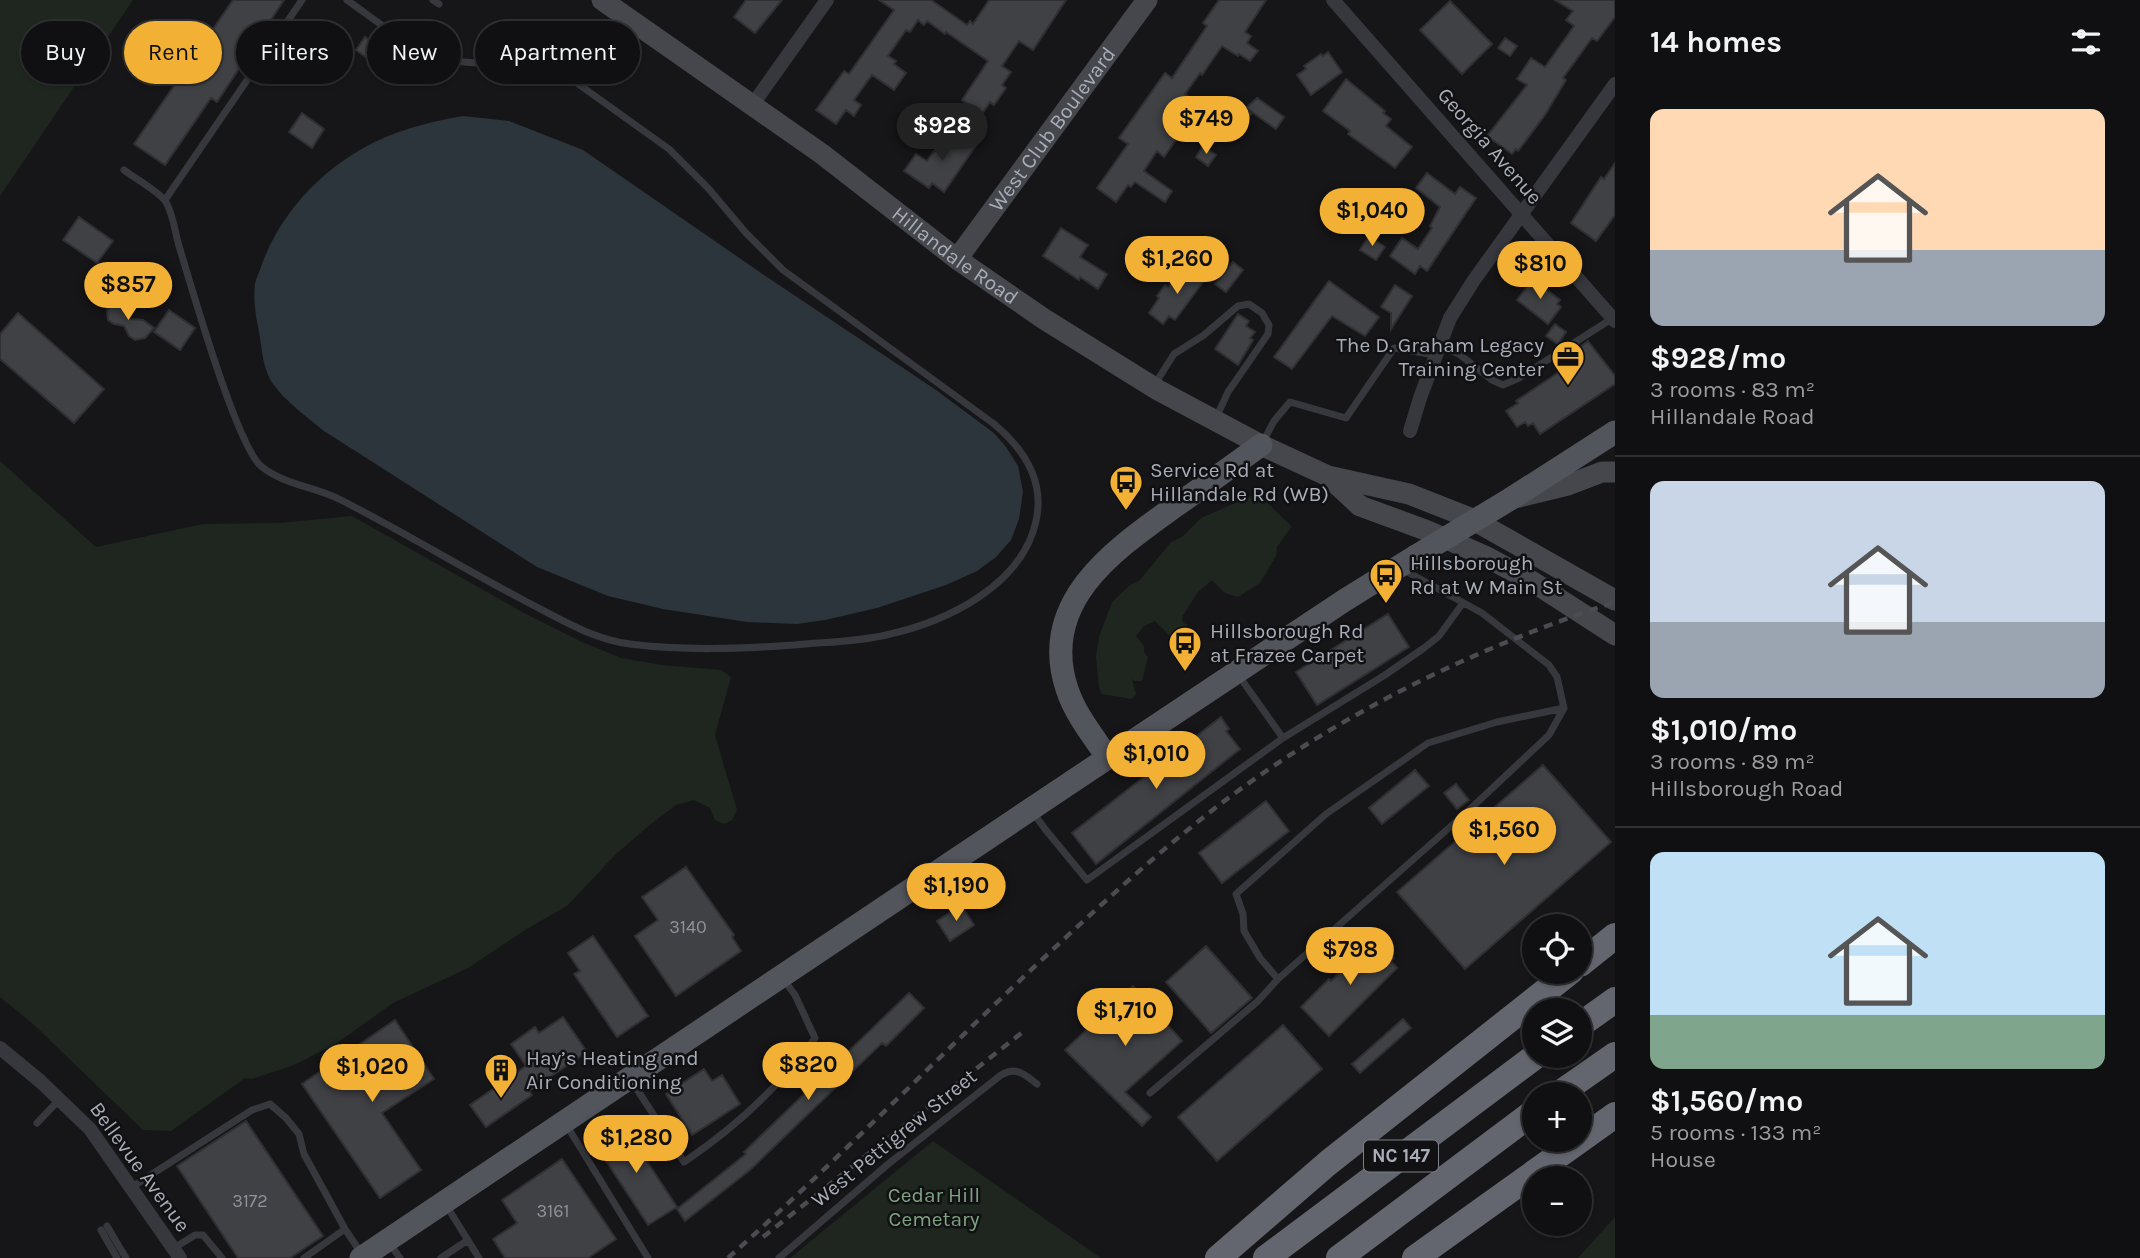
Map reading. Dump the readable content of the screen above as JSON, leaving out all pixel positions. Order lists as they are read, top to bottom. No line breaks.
{"streets":{"highway":["NC 147"],"main road":["West Club Boulevard","Hillandale Road"],"street":["Georgia Avenue","Bellevue Avenue"],"lane":["West Pettigrew Street"]},"crossings":[["West Club Boulevard","Hillandale Road"]],"parks":["Cedar Hill Cemetary"],"places":{"office":["The D. Graham Legacy Training Center"],"bus stop":["Service Rd at Hillandale Rd (WB)","Hillsborough Rd at W Main St","Hillsborough Rd at Frazee Carpet"],"building":["Hay’s Heating and Air Conditioning"]},"house_numbers":["3140","3172","3161"],"page":{"heading":"14 homes","chip":["Buy","Rent","Filters","New","Apartment"],"list":[{"name":"$928/mo","note":"3 rooms · 83 m² · Hillandale Road"},{"name":"$1,010/mo","note":"3 rooms · 89 m² · Hillsborough Road"},{"name":"$1,560/mo","note":"5 rooms · 133 m² · House"}],"price":["$749","$928","$1,040","$1,260","$810","$857","$1,010","$1,560","$1,190","$798","$1,710","$820","$1,020","$1,280"],"map_buttons":["+","−"]}}
